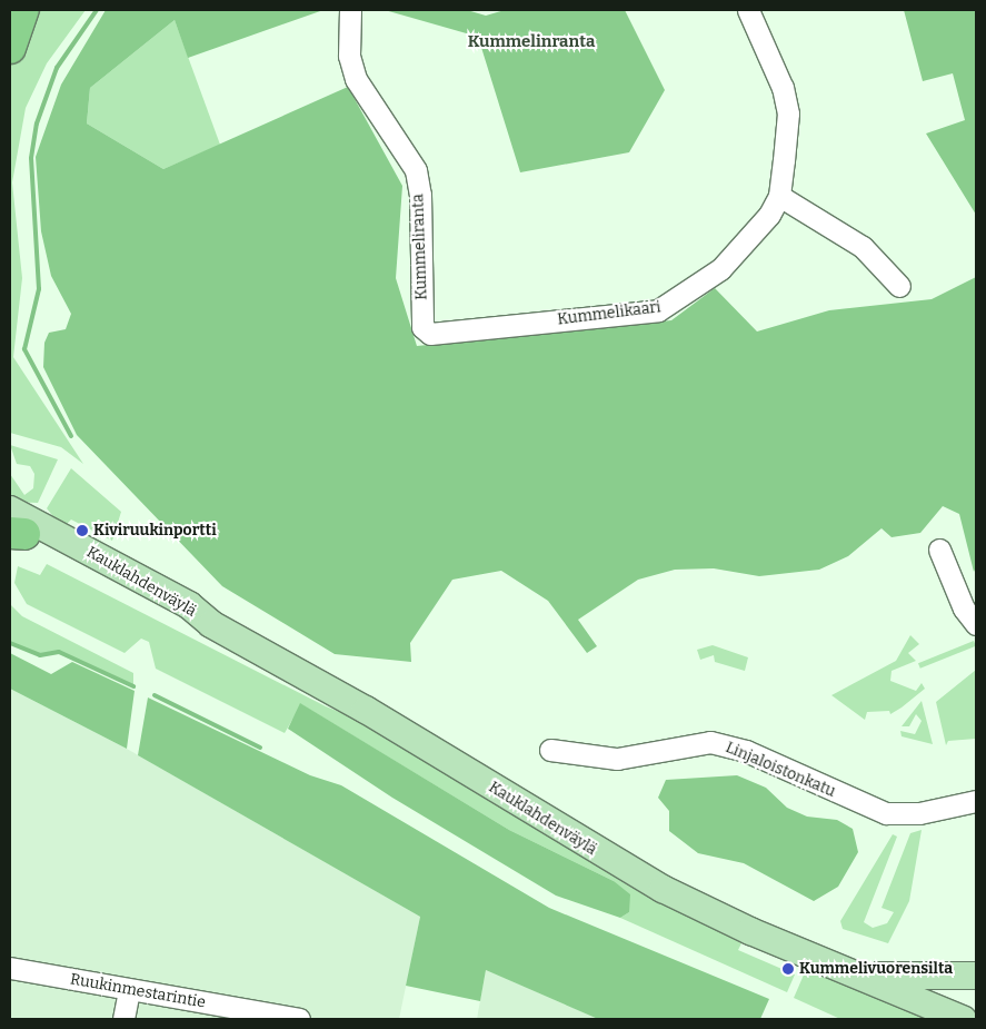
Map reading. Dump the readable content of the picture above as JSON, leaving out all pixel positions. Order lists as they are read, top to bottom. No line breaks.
{"streets":{"main road":["Kauklahdenväylä"],"street":["Kummeliranta","Kummelikaari","Linjaloistonkatu","Ruukinmestarintie"]},"crossings":[["Kummeliranta","Kummelikaari"]],"districts":["Kummelinranta"],"places":["Kiviruukinportti","Kummelivuorensilta"]}
